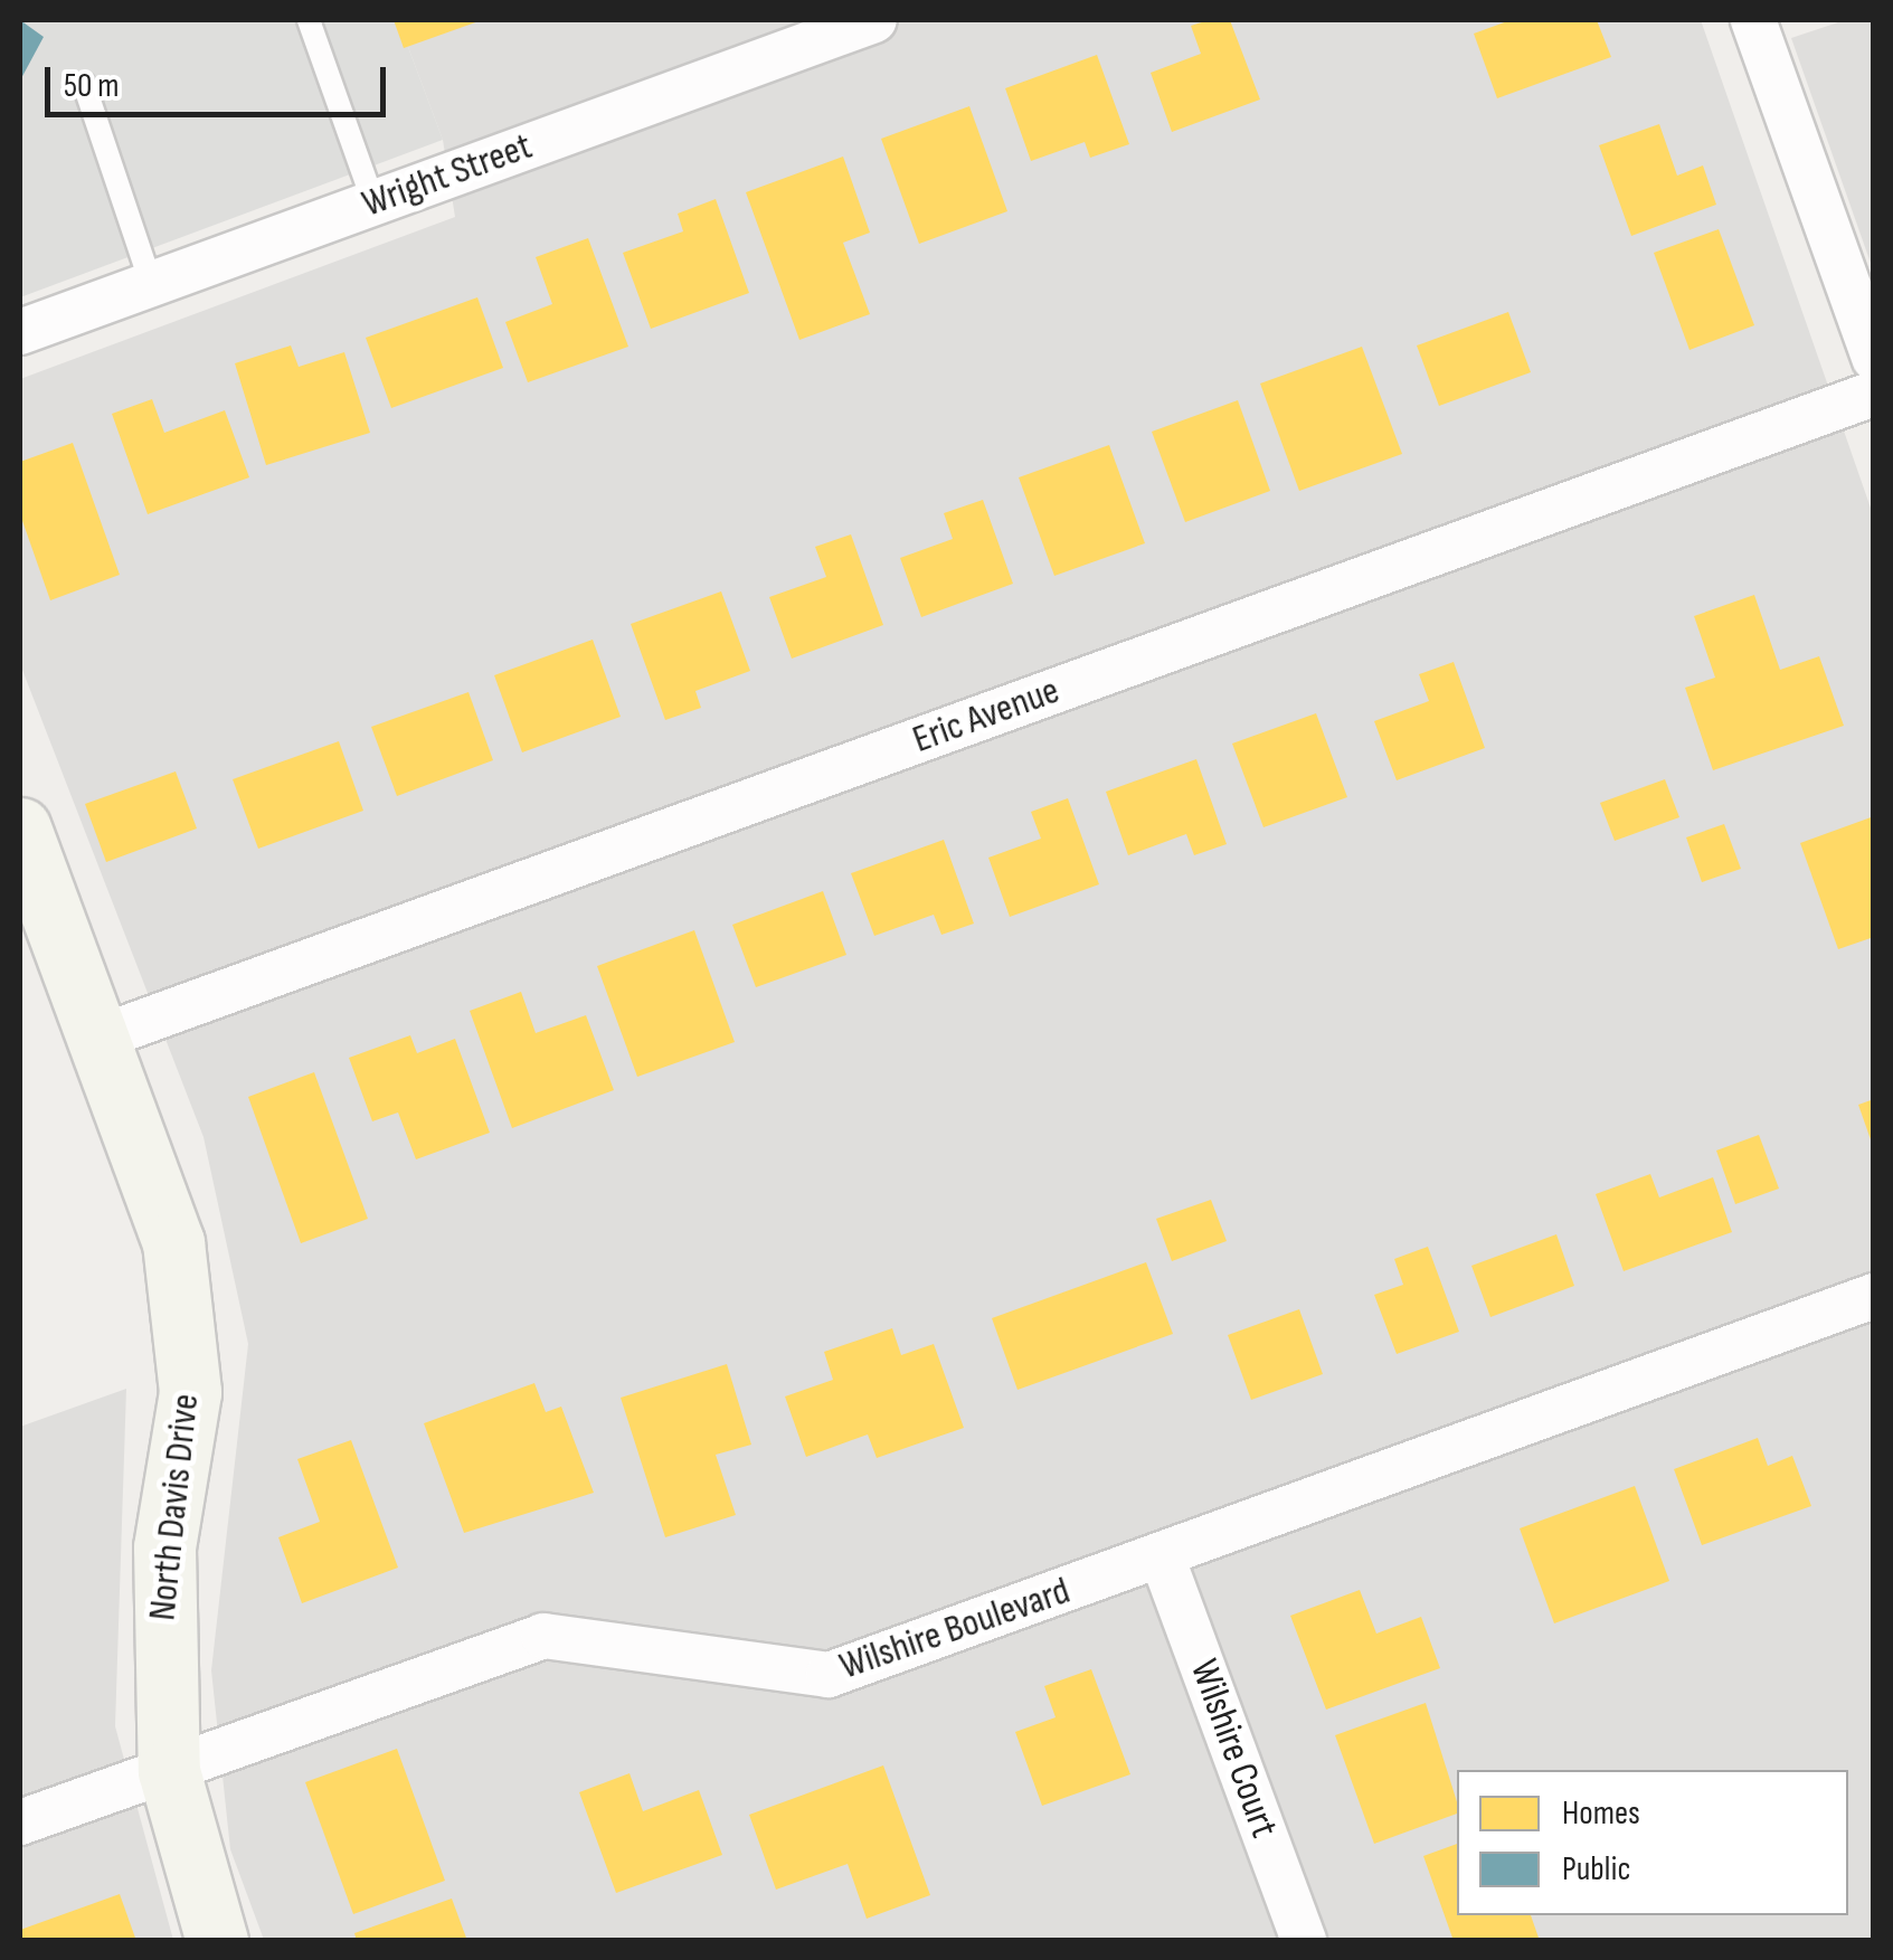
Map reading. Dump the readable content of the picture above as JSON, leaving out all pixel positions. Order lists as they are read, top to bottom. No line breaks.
{"streets":{"street":["Wright Street","Eric Avenue","North Davis Drive","Wilshire Boulevard","Wilshire Court"]},"crossings":[["Eric Avenue","North Davis Drive"],["North Davis Drive","Wilshire Boulevard"],["Wilshire Boulevard","Wilshire Court"]],"legend":["Homes","Public"],"scale_bar":"50 m"}
